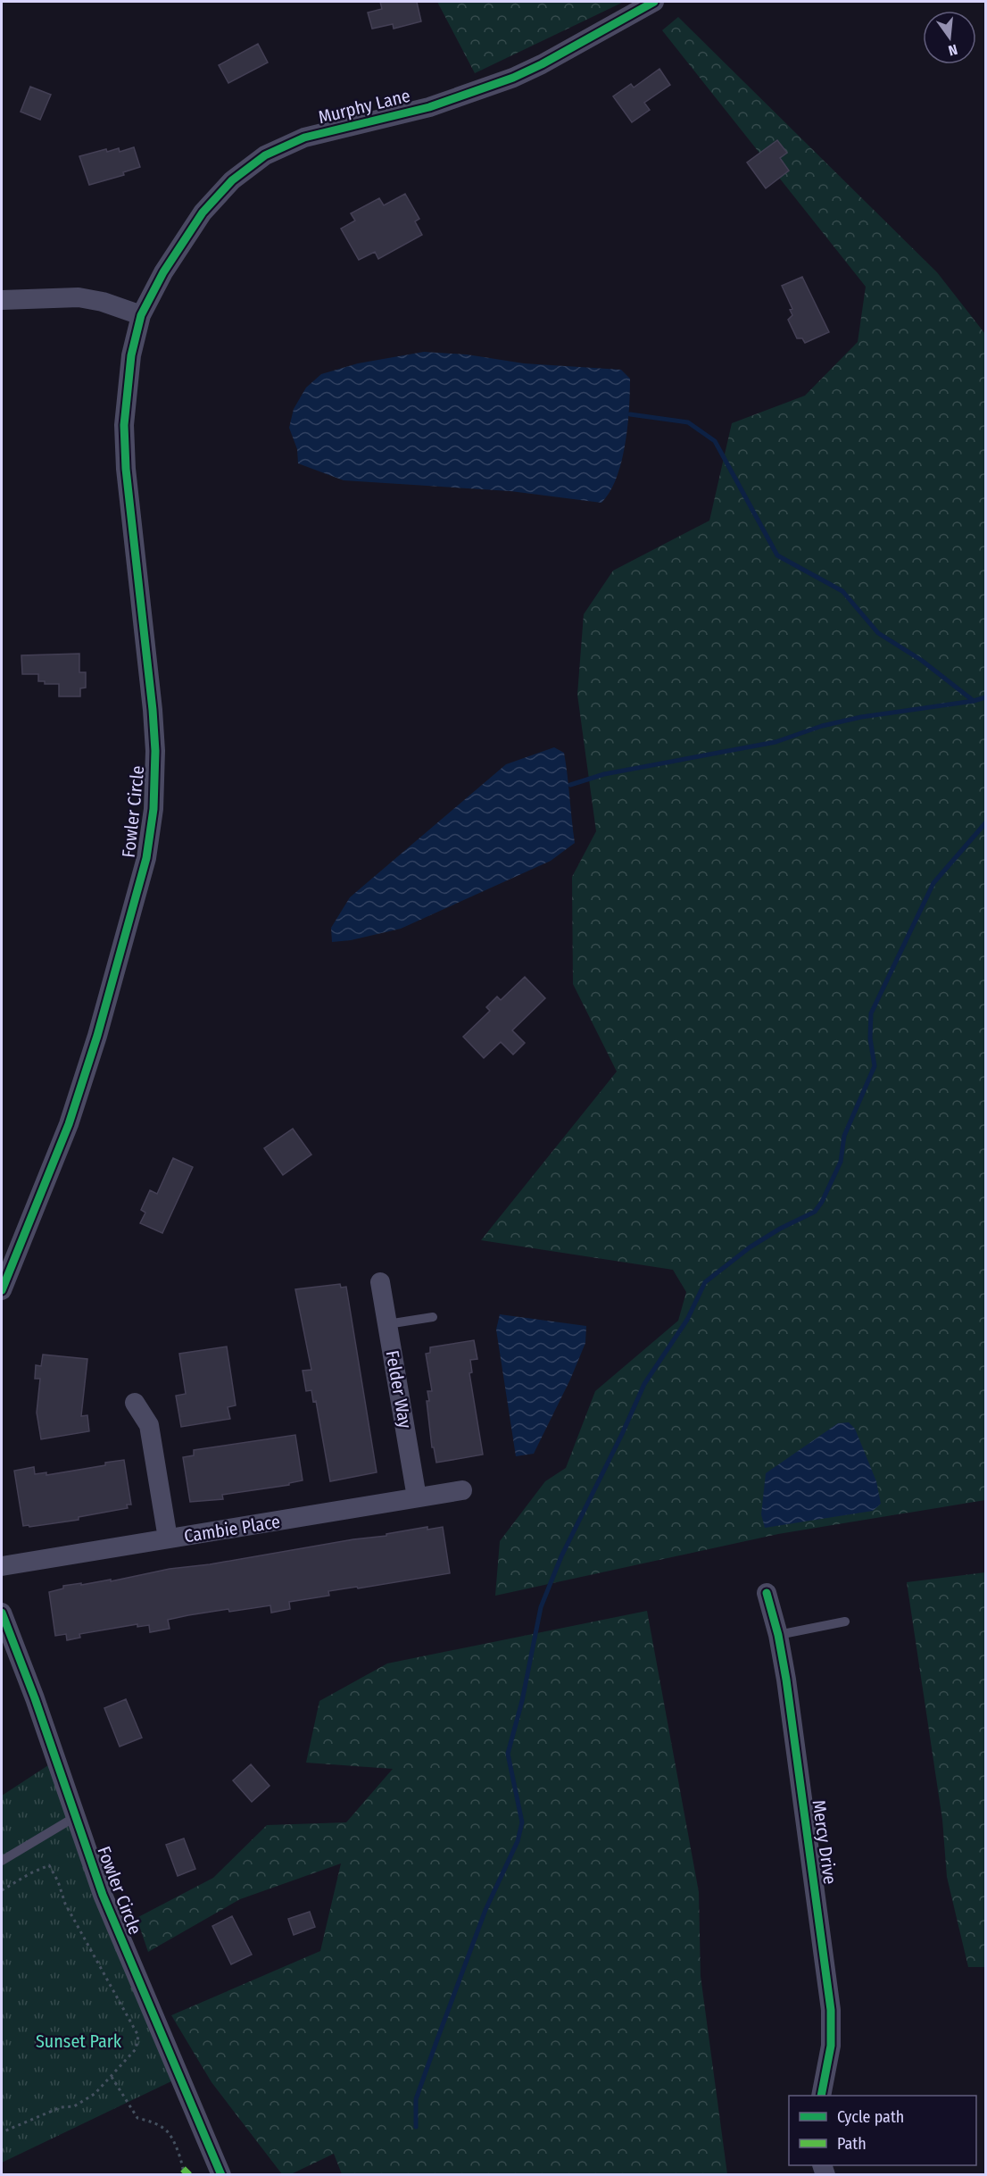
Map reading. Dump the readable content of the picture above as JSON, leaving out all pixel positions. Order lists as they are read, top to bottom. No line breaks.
{"streets":{"street":["Murphy Lane","Fowler Circle","Felder Way","Cambie Place","Mercy Drive"]},"crossings":[["Murphy Lane","Fowler Circle"],["Felder Way","Cambie Place"]],"parks":["Sunset Park"],"legend":["Cycle path","Path"],"north":"bottom"}
